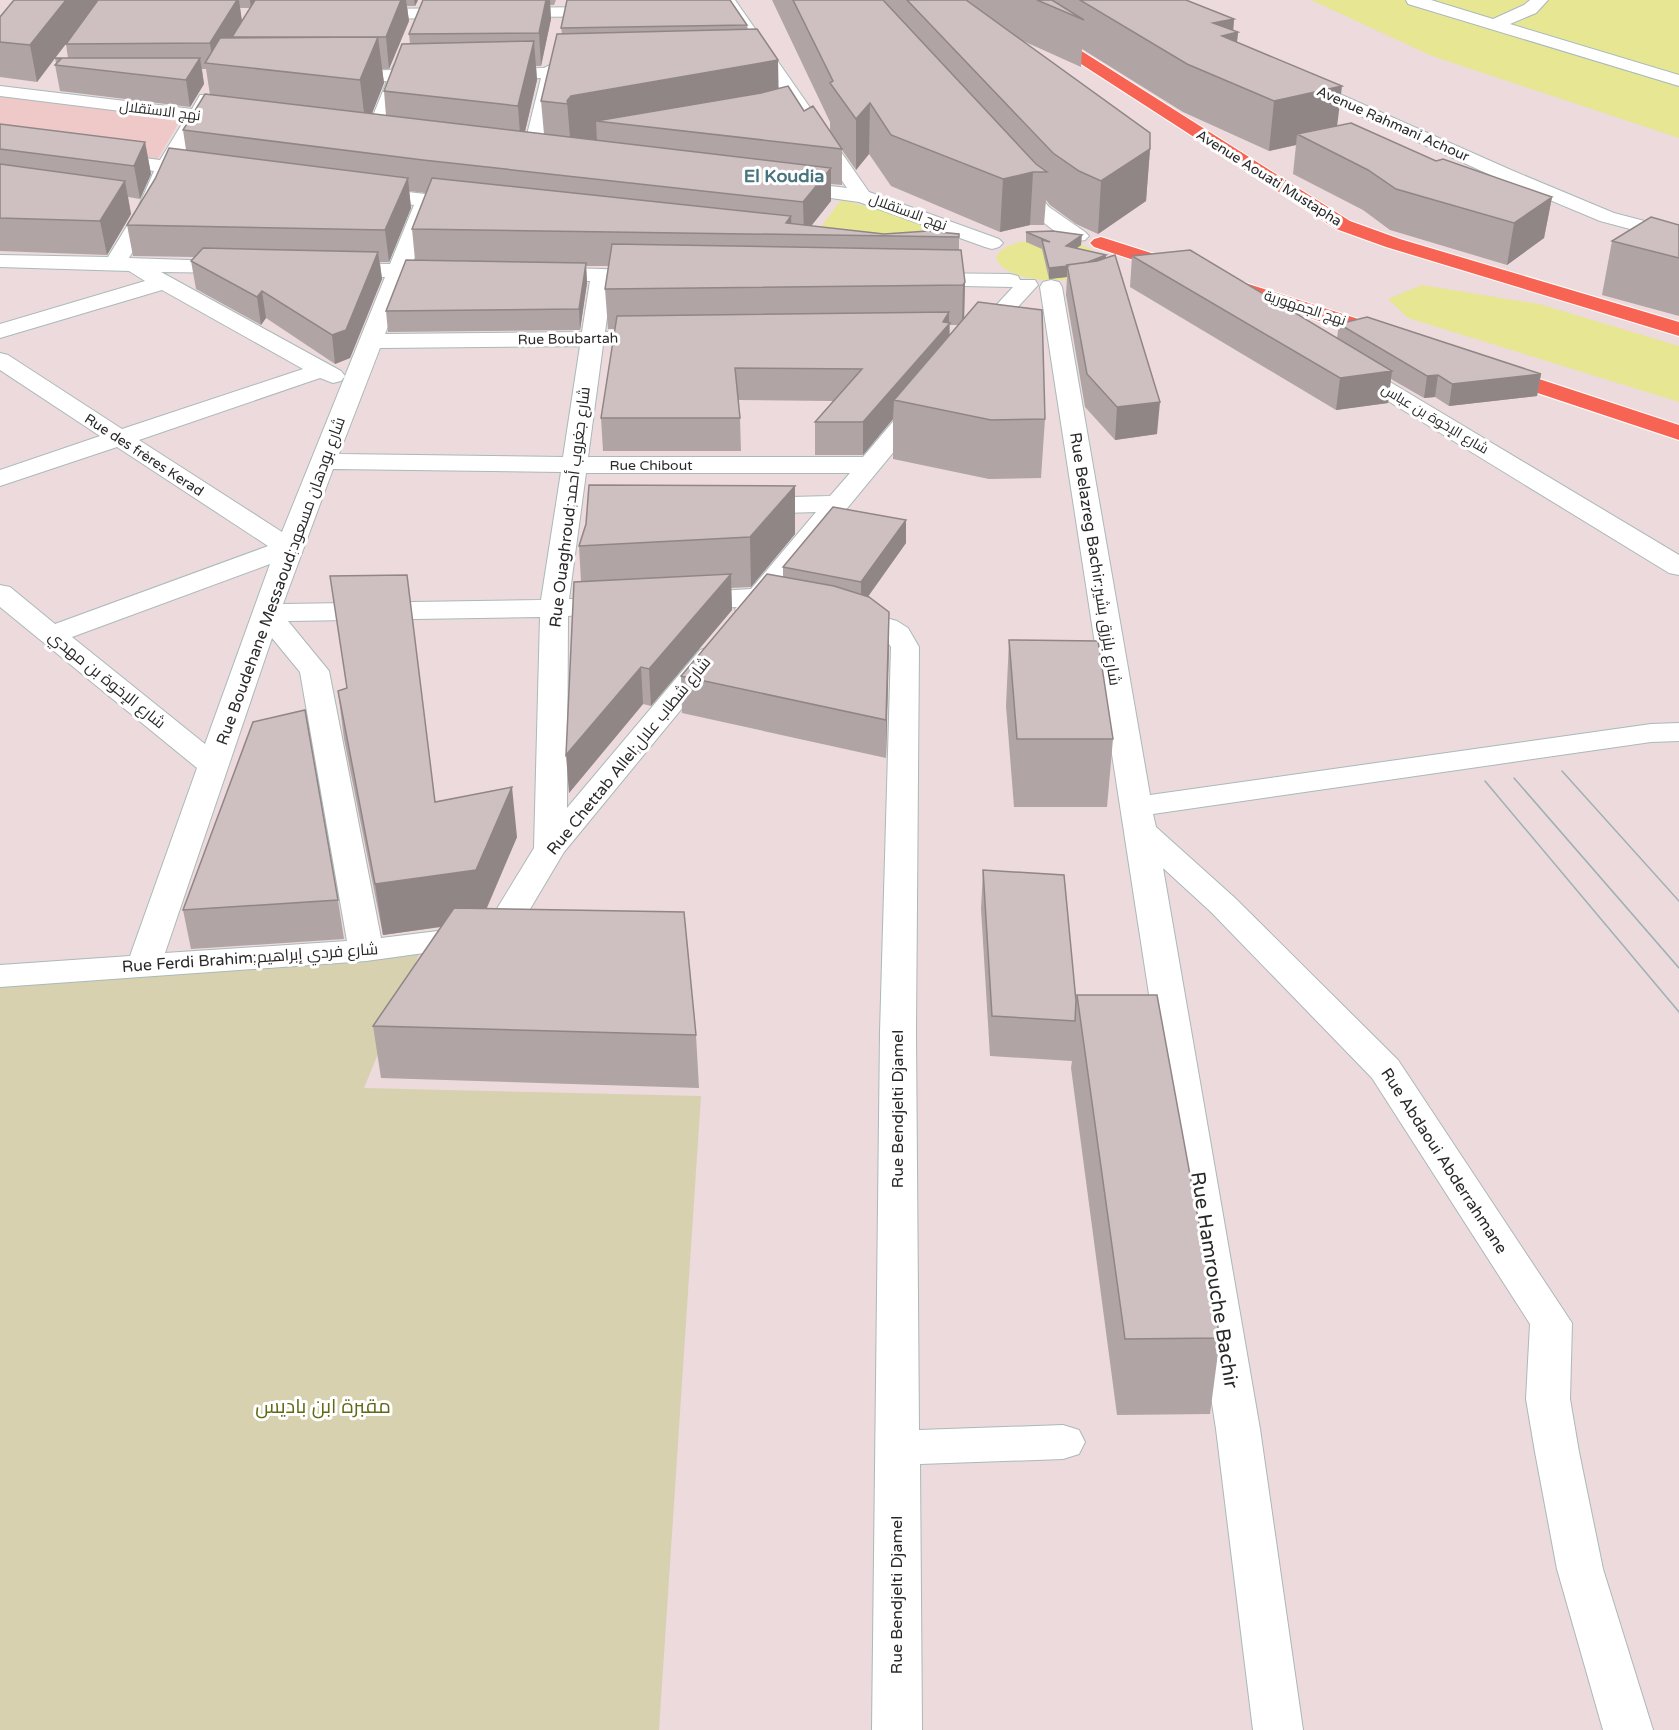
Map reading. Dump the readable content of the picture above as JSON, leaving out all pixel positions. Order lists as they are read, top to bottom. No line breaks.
{"streets":{"main road":["Avenue Aouati Mustapha","نهج الجمهورية"],"street":["نهج الاستقلال","Avenue Rahmani Achour","Rue Boubartah","شارع الإخوة بن عباس","Rue des frères Kerad","Rue Chibout","Rue Ouaghroud;شارع جغروب أحمد","Rue Belazreg Bachir;شارع بلزرق بشير","Rue Boudehane Messaoud;شارع بودهان مسعود","شارع الإخوة بن مهدي","Rue Chettab Allel;شارع شطاب علال","Rue Ferdi Brahim;شارع فردي إبراهيم","Rue Bendjelti Djamel","Rue Abdaoui Abderrahmane","Rue Hamrouche Bachir"]},"crossings":[["Rue Boubartah","Rue Ouaghroud;شارع جغروب أحمد"],["Rue Boubartah","Rue Boudehane Messaoud;شارع بودهان مسعود"],["Rue des frères Kerad","Rue Boudehane Messaoud;شارع بودهان مسعود"],["Rue Chibout","Rue Ouaghroud;شارع جغروب أحمد"],["Rue Chibout","Rue Boudehane Messaoud;شارع بودهان مسعود"],["Rue Chibout","Rue Chettab Allel;شارع شطاب علال"],["Rue Ouaghroud;شارع جغروب أحمد","Rue Chettab Allel;شارع شطاب علال"],["Rue Ouaghroud;شارع جغروب أحمد","Rue Bendjelti Djamel"],["Rue Belazreg Bachir;شارع بلزرق بشير","Rue Abdaoui Abderrahmane"],["Rue Belazreg Bachir;شارع بلزرق بشير","Rue Hamrouche Bachir"],["Rue Boudehane Messaoud;شارع بودهان مسعود","شارع الإخوة بن مهدي"],["Rue Boudehane Messaoud;شارع بودهان مسعود","Rue Ferdi Brahim;شارع فردي إبراهيم"],["Rue Boudehane Messaoud;شارع بودهان مسعود","Rue Bendjelti Djamel"],["Rue Chettab Allel;شارع شطاب علال","Rue Ferdi Brahim;شارع فردي إبراهيم"],["Rue Chettab Allel;شارع شطاب علال","Rue Bendjelti Djamel"],["Rue Abdaoui Abderrahmane","Rue Hamrouche Bachir"]],"districts":["El Koudia"],"parks":["مقبرة ابن باديس"]}
